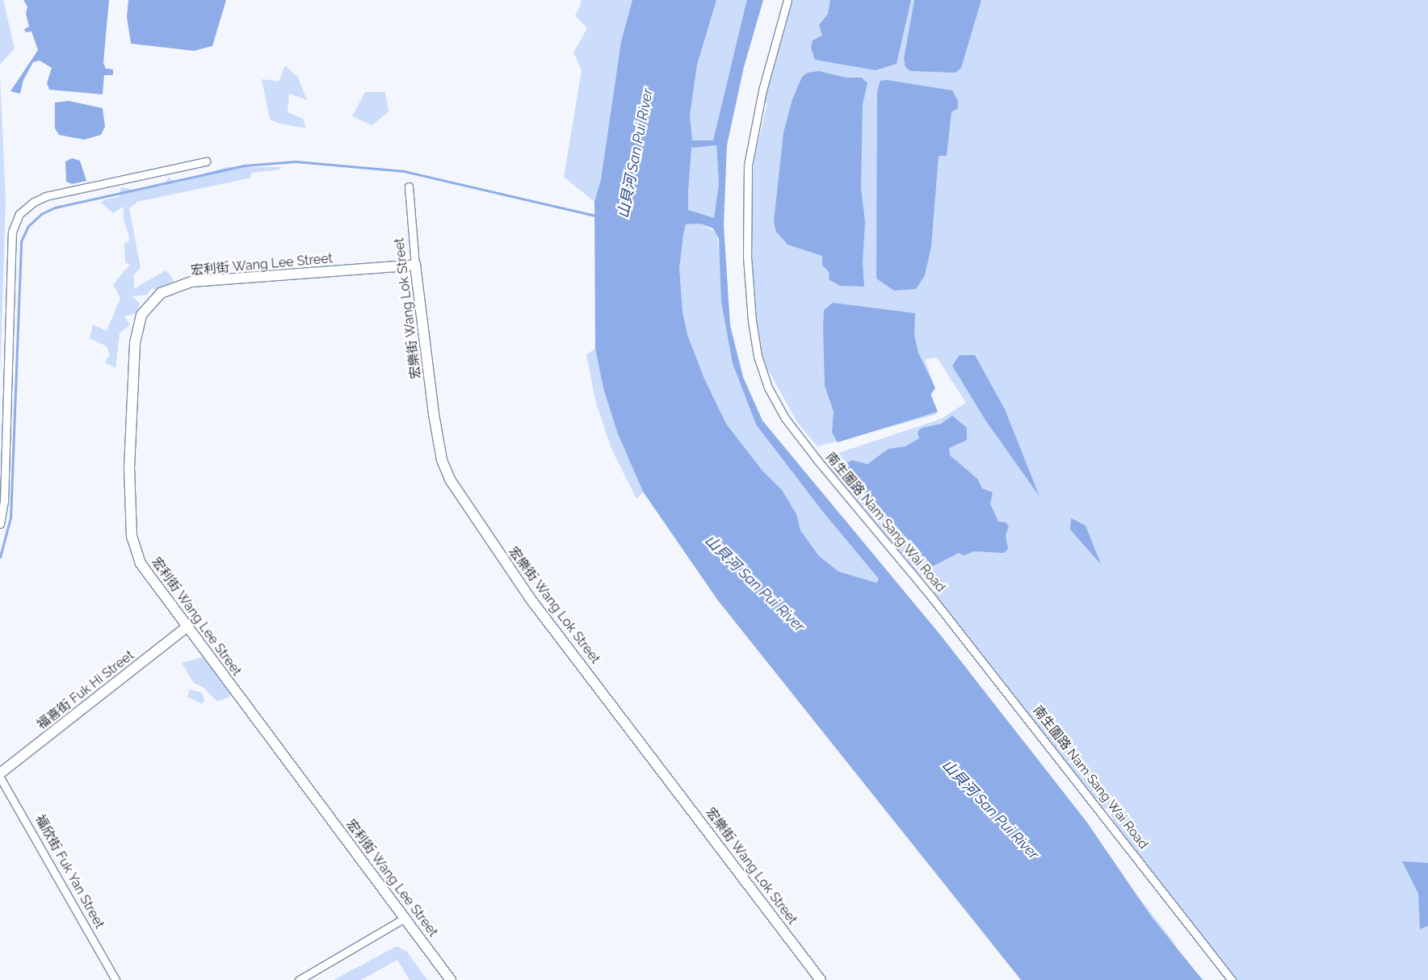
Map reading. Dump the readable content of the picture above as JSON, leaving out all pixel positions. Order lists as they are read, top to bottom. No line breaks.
{"streets":{"street":["宏利街 Wang Lee Street","宏樂街 Wang Lok Street","南生圍路 Nam Sang Wai Road","福喜街 Fuk Hi Street","福欣街 Fuk Yan Street"]},"crossings":[["宏利街 Wang Lee Street","宏樂街 Wang Lok Street"],["宏利街 Wang Lee Street","福喜街 Fuk Hi Street"]],"water":["山貝河 San Pui River"]}
